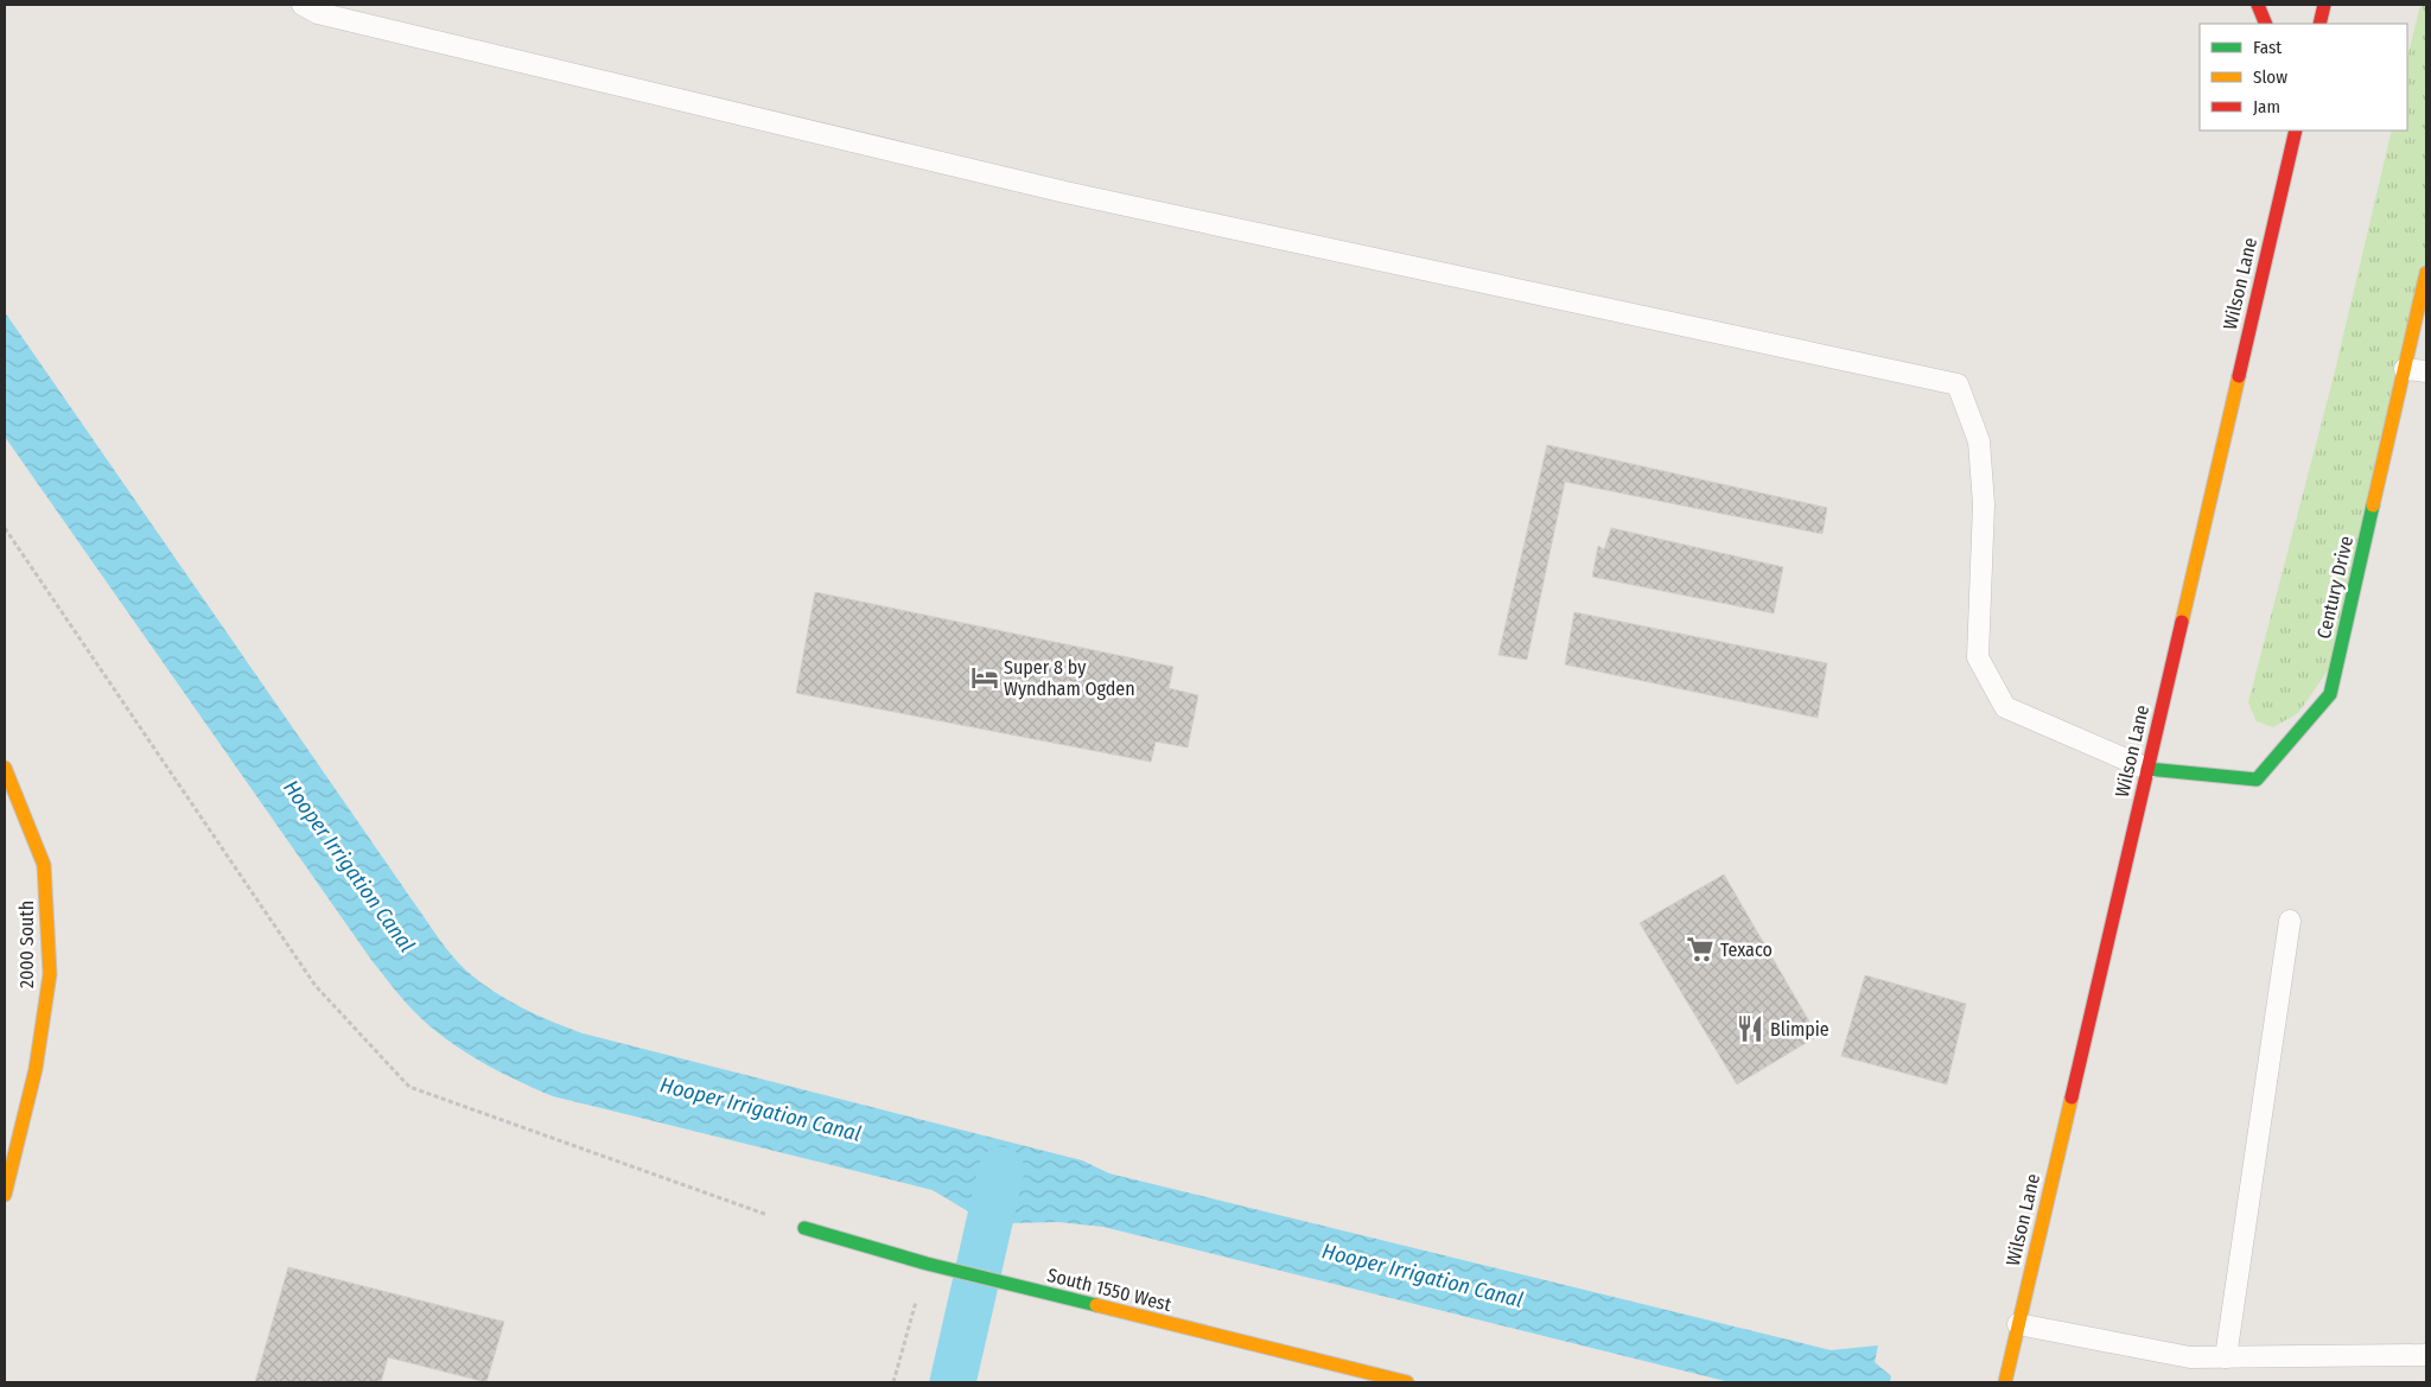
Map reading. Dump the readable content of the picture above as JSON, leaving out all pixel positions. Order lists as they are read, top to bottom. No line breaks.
{"streets":{"main road":["Wilson Lane","Century Drive","2000 South","South 1550 West"]},"crossings":[["Wilson Lane","Century Drive"]],"water":["Hooper Irrigation Canal"],"places":{"hotel":["Super 8 by Wyndham Ogden"],"supermarket":["Texaco"],"restaurant":["Blimpie"]},"legend":["Fast","Slow","Jam"]}
